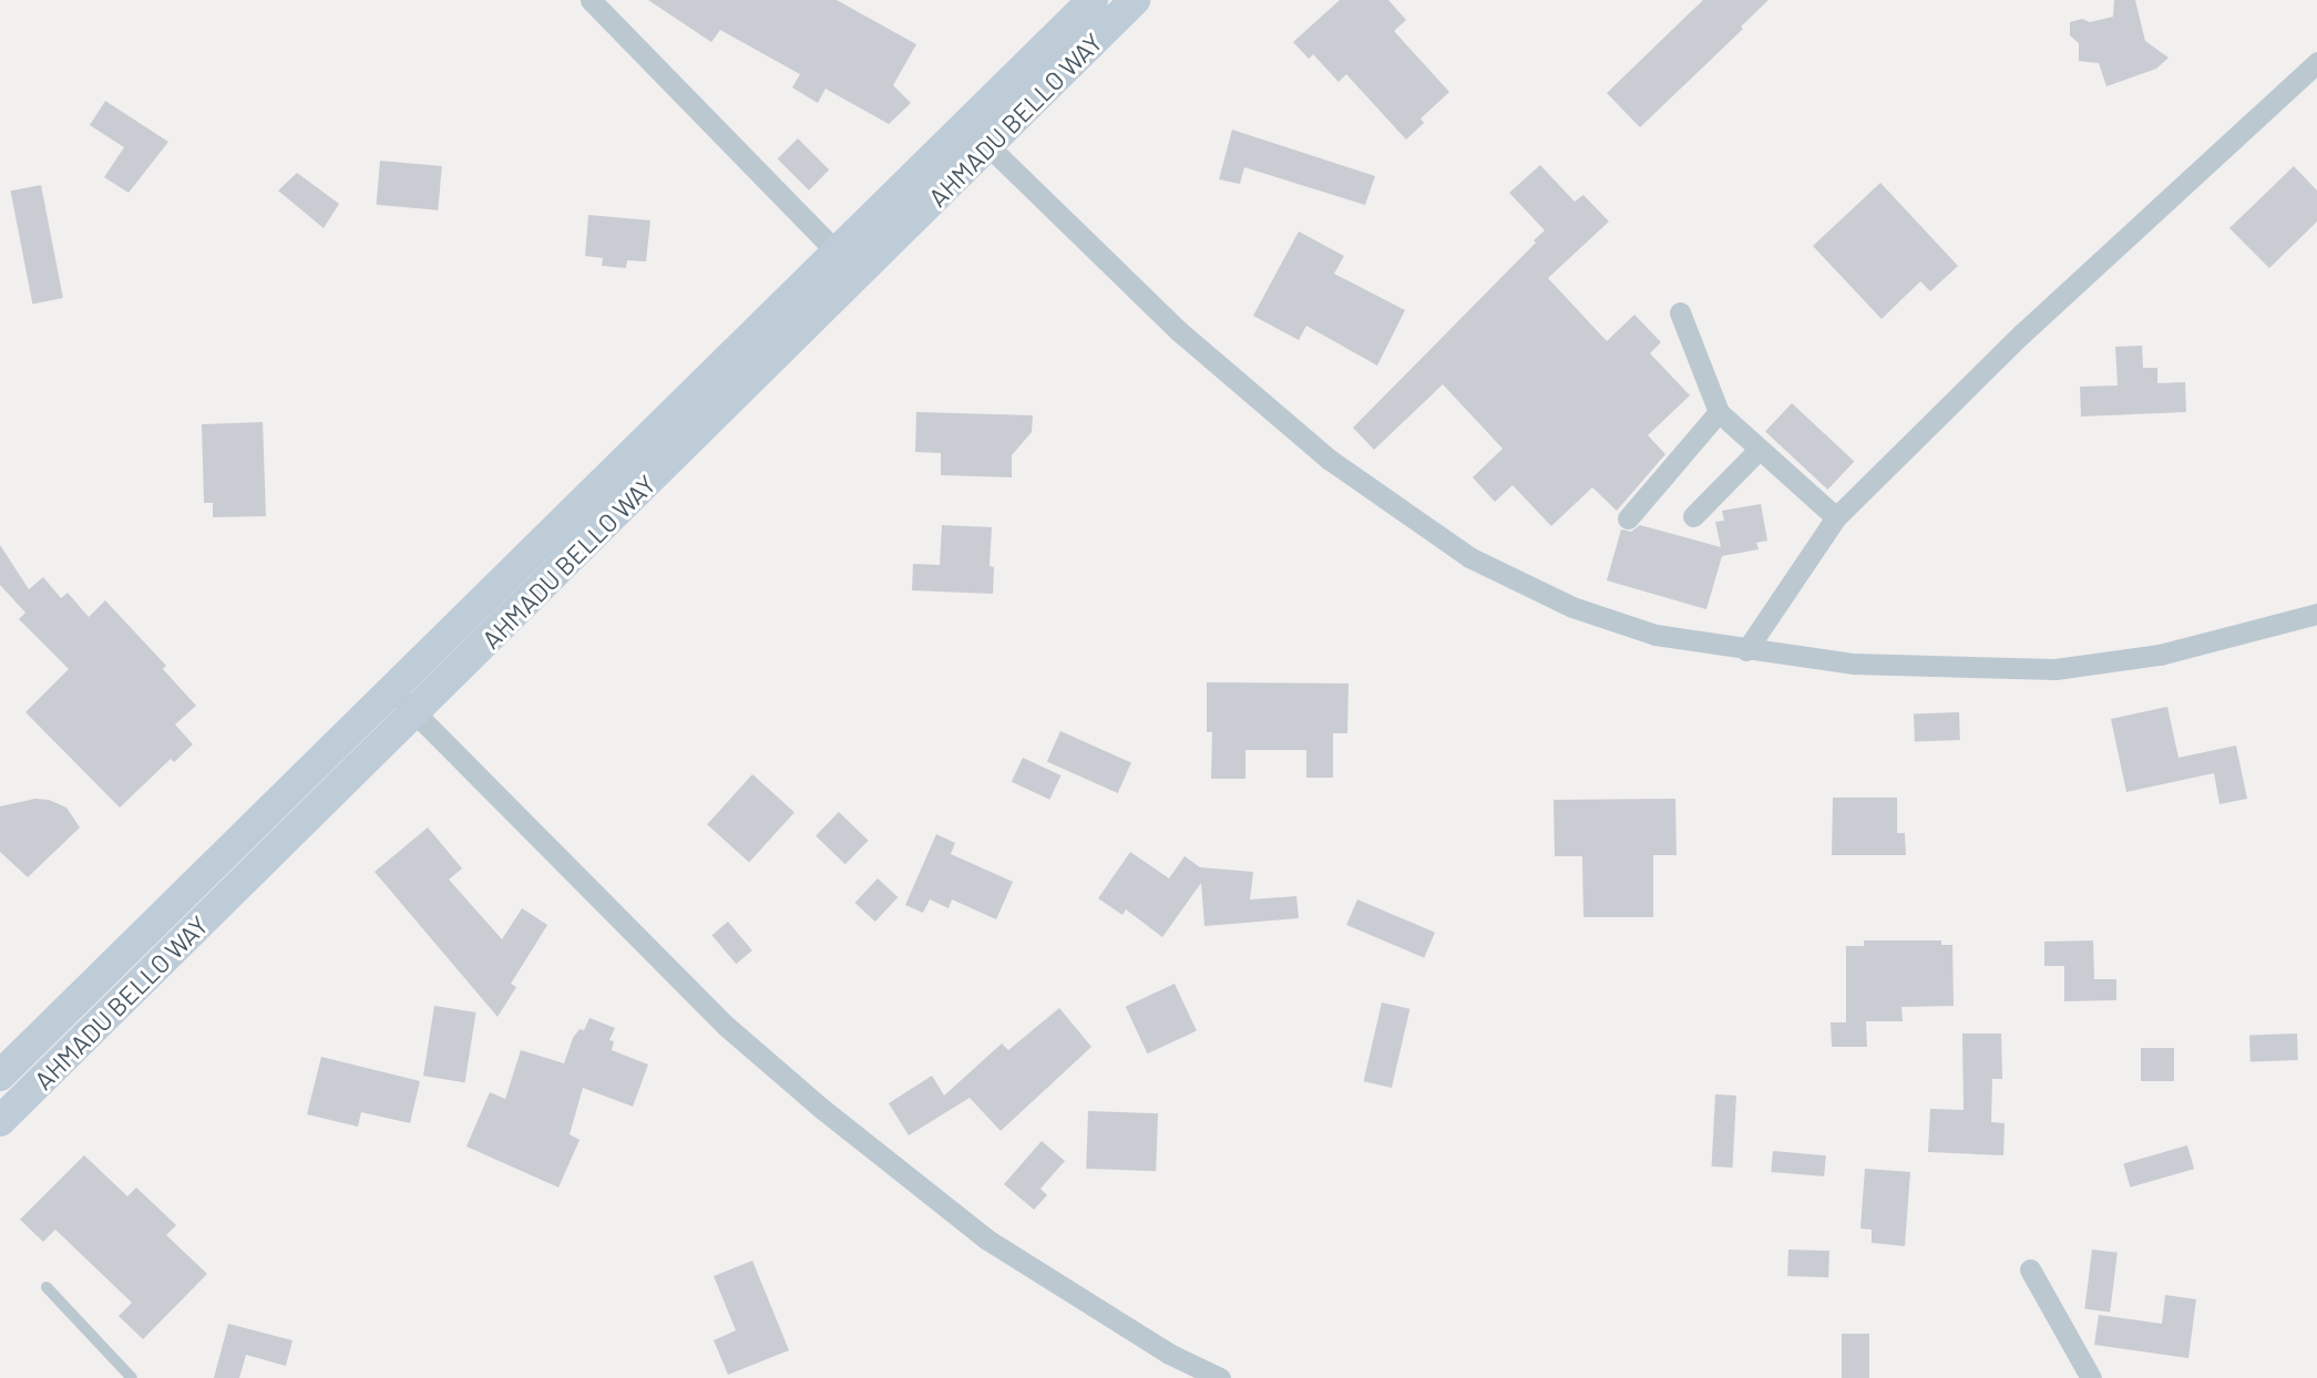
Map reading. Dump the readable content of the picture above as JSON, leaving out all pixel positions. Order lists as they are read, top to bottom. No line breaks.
{"streets":{"main road":["AHMADU BELLO WAY"]}}
